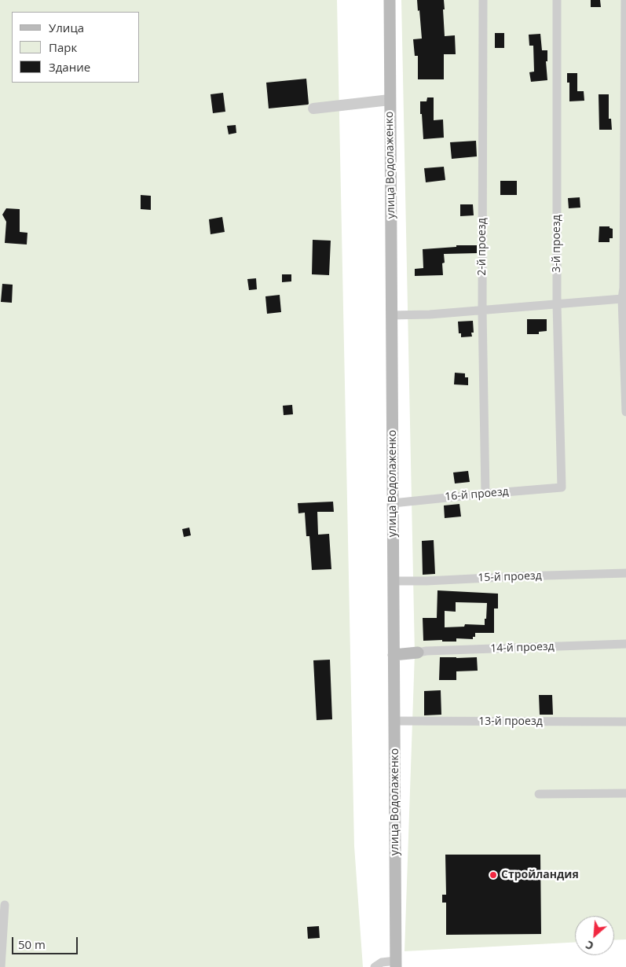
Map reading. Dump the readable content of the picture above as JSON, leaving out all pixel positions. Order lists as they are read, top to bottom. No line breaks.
{"streets":{"main road":["улица Водолаженко"],"street":["3-й проезд","2-й проезд","16-й проезд","15-й проезд","14-й проезд","13-й проезд"]},"crossings":[["улица Водолаженко","16-й проезд"],["улица Водолаженко","15-й проезд"],["улица Водолаженко","13-й проезд"],["3-й проезд","16-й проезд"],["2-й проезд","16-й проезд"]],"places":["Стройландия"],"legend":["Улица","Парк","Здание"],"scale_bar":"50 m","north":"bottom left"}
